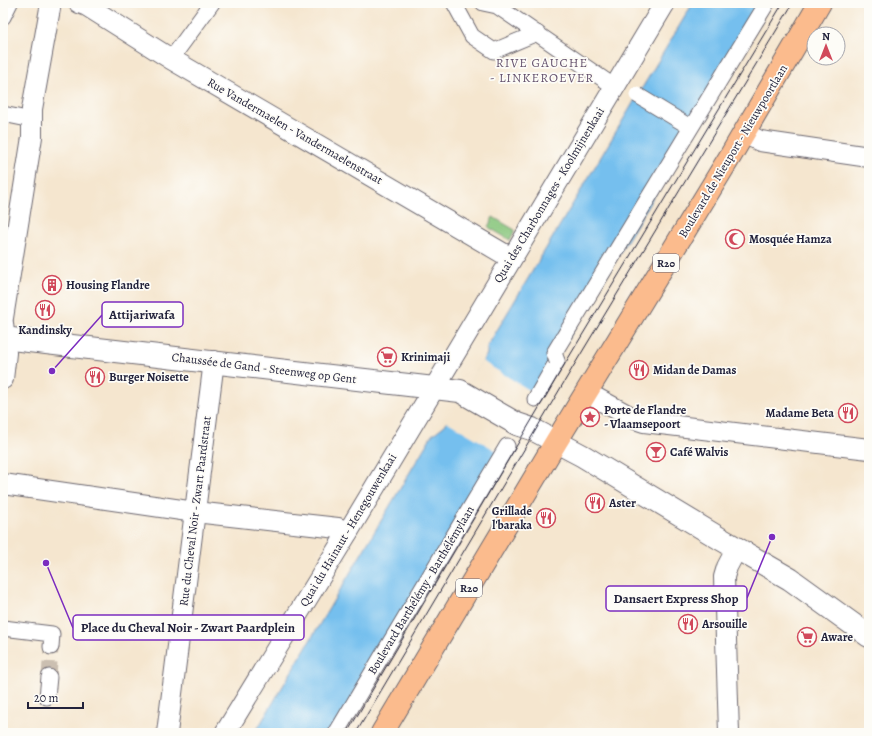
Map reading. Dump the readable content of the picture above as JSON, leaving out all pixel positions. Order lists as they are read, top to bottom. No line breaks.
{"streets":{"main road":["Boulevard de Nieuport - Nieuwpoortlaan","R20"],"street":["Rue Vandermaelen - Vandermaelenstraat","Quai des Charbonnages - Koolmijnenkaai","Chaussée de Gand - Steenweg op Gent","Rue du Cheval Noir - Zwart Paardstraat","Quai du Hainaut - Henegouwenkaai","Boulevard Barthélémy - Barthélémylaan"]},"crossings":[["Rue Vandermaelen - Vandermaelenstraat","Quai des Charbonnages - Koolmijnenkaai"],["Boulevard de Nieuport - Nieuwpoortlaan","R20"],["Boulevard de Nieuport - Nieuwpoortlaan","Chaussée de Gand - Steenweg op Gent"],["Quai des Charbonnages - Koolmijnenkaai","Chaussée de Gand - Steenweg op Gent"],["Quai des Charbonnages - Koolmijnenkaai","Quai du Hainaut - Henegouwenkaai"],["R20","Chaussée de Gand - Steenweg op Gent"],["Chaussée de Gand - Steenweg op Gent","Rue du Cheval Noir - Zwart Paardstraat"],["Chaussée de Gand - Steenweg op Gent","Quai du Hainaut - Henegouwenkaai"]],"districts":["RIVE GAUCHE - LINKEROEVER"],"places":{"mosque":["Mosquée Hamza"],"building":["Housing Flandre"],"restaurant":["Kandinsky","Midan de Damas","Burger Noisette","Madame Beta","Aster","Grillade l'baraka","Arsouille"],"supermarket":["Krinimaji","Aware"],"other":["Attijariwafa","Dansaert Express Shop","Place du Cheval Noir - Zwart Paardplein"],"place":["Porte de Flandre - Vlaamsepoort"],"bar":["Café Walvis"]},"scale_bar":"20 m","north":"top"}
